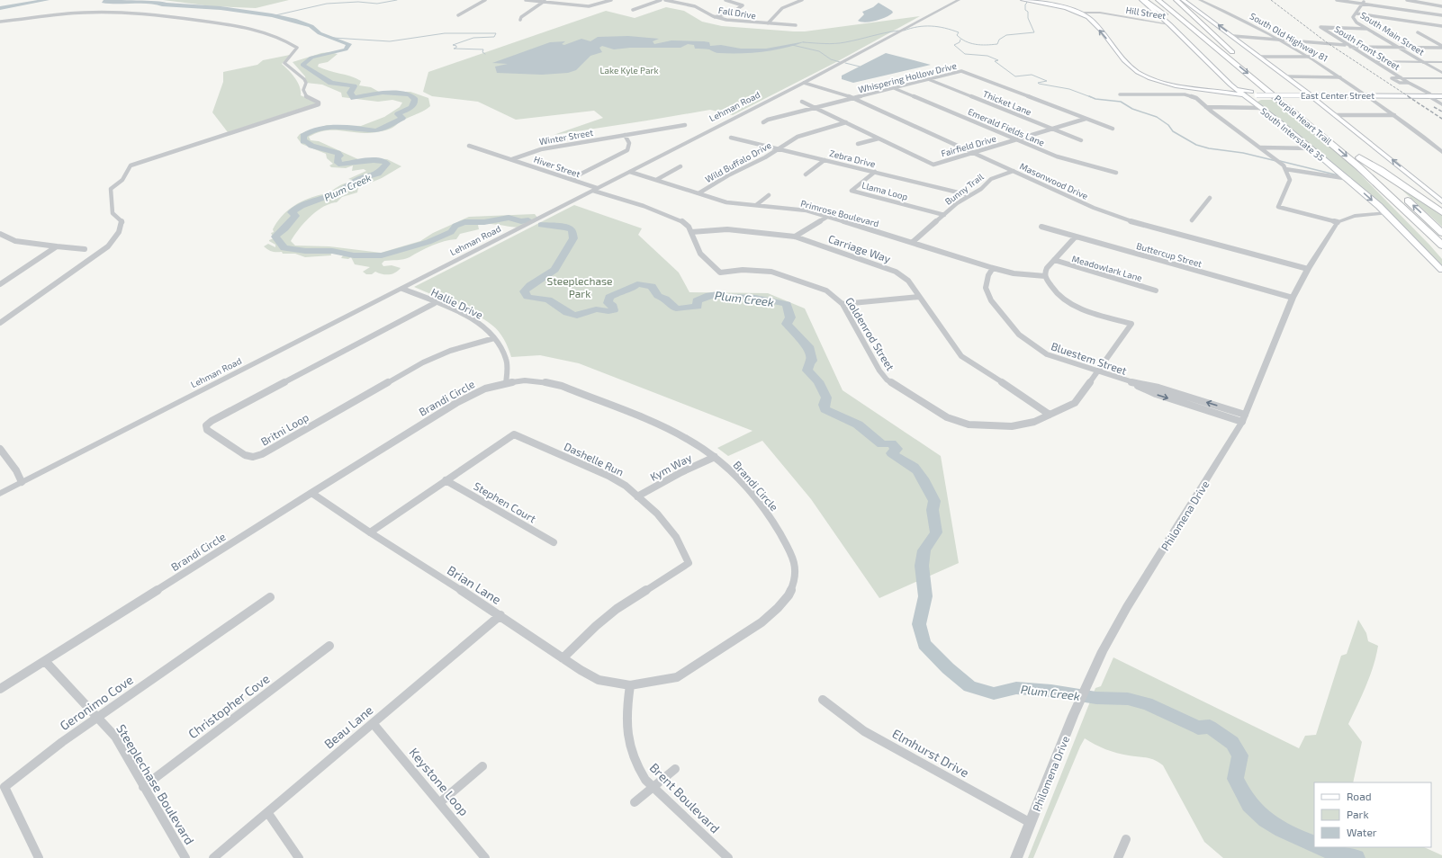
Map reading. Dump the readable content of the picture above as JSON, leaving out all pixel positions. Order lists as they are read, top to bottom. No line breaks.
{"streets":{"highway":["Purple Heart Trail"],"main road":["East Center Street","South Interstate 35"],"street":["Fall Drive","Hill Street","South Main Street","South Old Highway 81","South Front Street","Whispering Hollow Drive","Thicket Lane","Lehman Road","Emerald Fields Lane","Winter Street","Fairfield Drive","Zebra Drive","Wild Buffalo Drive","Hiver Street","Masonwood Drive","Bunny Trail","Llama Loop","Primrose Boulevard","Carriage Way","Buttercup Street","Meadowlark Lane","Hallie Drive","Goldenrod Street","Bluestem Street","Brandi Circle","Britni Loop","Dashelle Run","Kym Way","Stephen Court","Philomena Drive","Brian Lane","Geronimo Cove","Christopher Cove","Beau Lane","Elmhurst Drive","Keystone Loop","Steeplechase Boulevard","Brent Boulevard"]},"crossings":[["Hill Street","South Interstate 35"],["South Main Street","South Front Street"],["South Old Highway 81","East Center Street"],["South Front Street","East Center Street"],["Whispering Hollow Drive","Thicket Lane"],["Whispering Hollow Drive","Emerald Fields Lane"],["Whispering Hollow Drive","Fairfield Drive"],["Whispering Hollow Drive","Masonwood Drive"],["East Center Street","South Interstate 35"],["Thicket Lane","Fairfield Drive"],["Lehman Road","Hiver Street"],["Lehman Road","Masonwood Drive"],["Lehman Road","Primrose Boulevard"],["Lehman Road","Hallie Drive"],["Lehman Road","Goldenrod Street"],["Emerald Fields Lane","Fairfield Drive"],["Winter Street","Hiver Street"],["Fairfield Drive","Wild Buffalo Drive"],["Fairfield Drive","Masonwood Drive"],["Zebra Drive","Wild Buffalo Drive"],["Zebra Drive","Bunny Trail"],["Zebra Drive","Llama Loop"],["Wild Buffalo Drive","Primrose Boulevard"],["Hiver Street","Goldenrod Street"],["Masonwood Drive","Bunny Trail"],["Masonwood Drive","Philomena Drive"],["Bunny Trail","Llama Loop"],["Bunny Trail","Primrose Boulevard"],["Primrose Boulevard","Goldenrod Street"],["Primrose Boulevard","Bluestem Street"],["Carriage Way","Goldenrod Street"],["Buttercup Street","Philomena Drive"],["Hallie Drive","Brandi Circle"],["Hallie Drive","Britni Loop"],["Goldenrod Street","Bluestem Street"],["Bluestem Street","Philomena Drive"],["Brandi Circle","Kym Way"],["Brandi Circle","Brian Lane"],["Brandi Circle","Steeplechase Boulevard"],["Brandi Circle","Brent Boulevard"],["Dashelle Run","Kym Way"],["Dashelle Run","Stephen Court"],["Dashelle Run","Brian Lane"],["Philomena Drive","Elmhurst Drive"],["Brian Lane","Beau Lane"],["Brian Lane","Brent Boulevard"],["Geronimo Cove","Steeplechase Boulevard"],["Christopher Cove","Steeplechase Boulevard"],["Beau Lane","Keystone Loop"]],"water":["Plum Creek"],"parks":["Lake Kyle Park","Steeplechase Park"],"legend":["Road","Park","Water"]}
